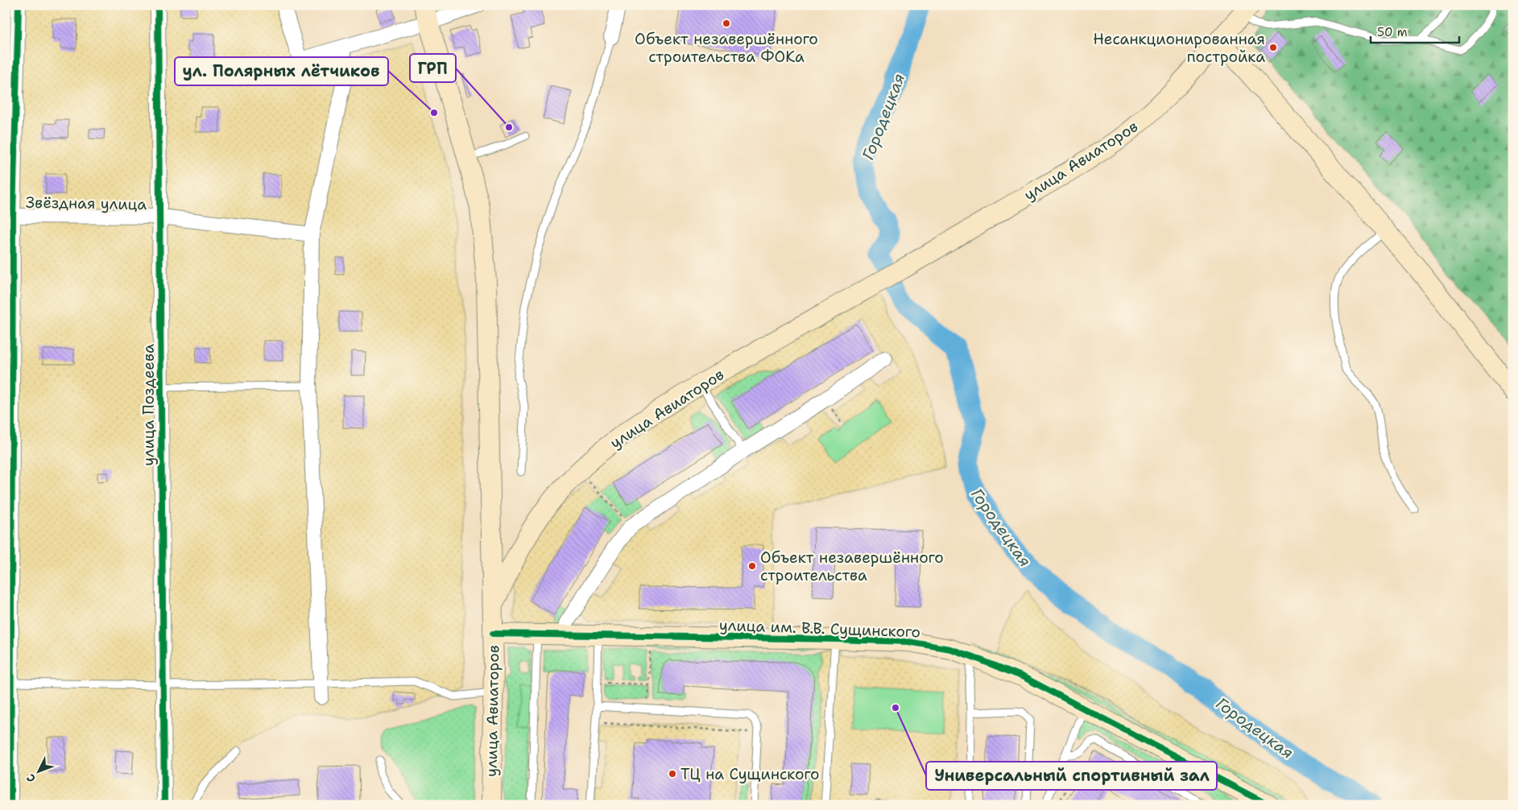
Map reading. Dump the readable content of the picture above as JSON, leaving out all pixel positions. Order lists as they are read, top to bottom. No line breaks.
{"streets":{"main road":["улица Авиаторов","улица им. В.В. Сущинского"],"street":["Звёздная улица","улица Поздеева"]},"crossings":[["улица Авиаторов","улица им. В.В. Сущинского"],["Звёздная улица","улица Поздеева"]],"water":["Городецкая"],"places":["Объект незавершённого строительства ФОКа","Несанкционированная постройка","ул. Полярных лётчиков","ГРП","Объект незавершённого строительства","Универсальный спортивный зал","ТЦ на Сущинского"],"scale_bar":"50 m","north":"bottom left"}
